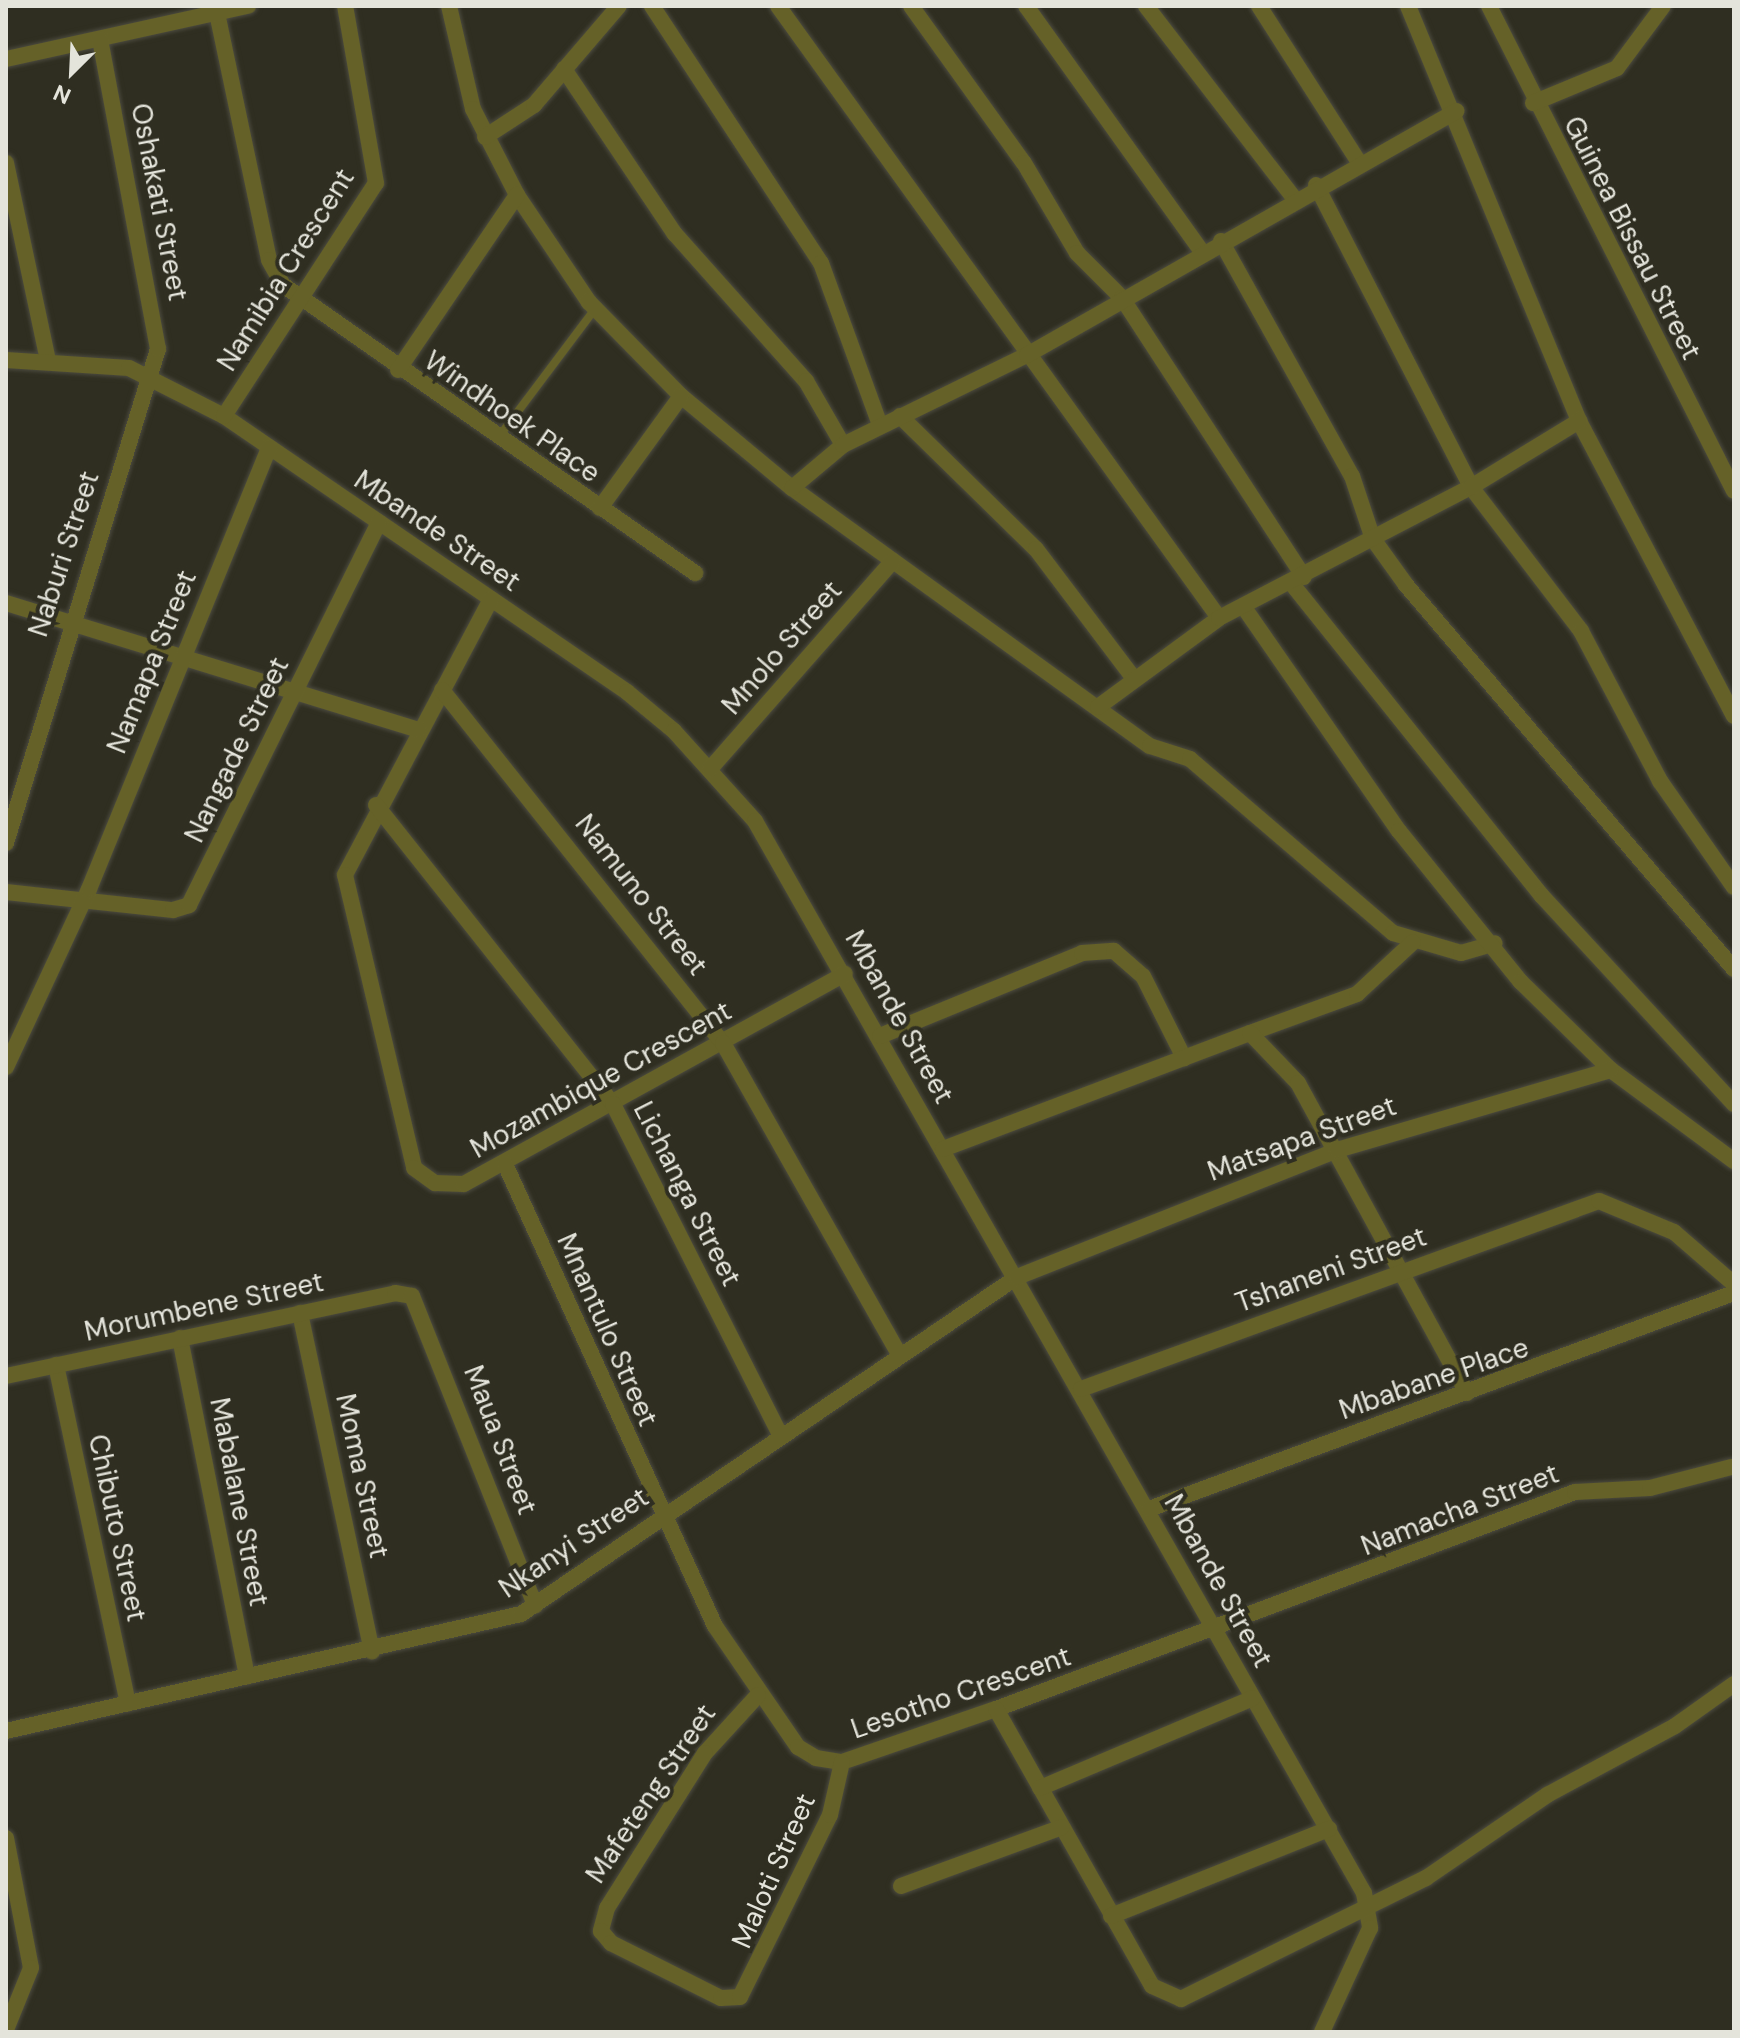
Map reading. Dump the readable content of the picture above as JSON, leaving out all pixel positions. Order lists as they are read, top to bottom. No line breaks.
{"streets":{"street":["Oshakati Street","Guinea Bissau Street","Namibia Crescent","Windhoek Place","Mbande Street","Naburi Street","Mnolo Street","Namapa Street","Nangade Street","Namuno Street","Mozambique Crescent","Matsapa Street","Lichanga Street","Tshaneni Street","Morumbene Street","Mnantulo Street","Mbabane Place","Maua Street","Moma Street","Mabalane Street","Namacha Street","Chibuto Street","Nkanyi Street","Lesotho Crescent","Mafeteng Street","Maloti Street"]},"crossings":[["Oshakati Street","Mbande Street"],["Oshakati Street","Naburi Street"],["Namibia Crescent","Windhoek Place"],["Namibia Crescent","Mbande Street"],["Mbande Street","Naburi Street"],["Mbande Street","Mnolo Street"],["Mbande Street","Namapa Street"],["Mbande Street","Nangade Street"],["Mbande Street","Mozambique Crescent"],["Mbande Street","Matsapa Street"],["Mbande Street","Tshaneni Street"],["Mbande Street","Mbabane Place"],["Mbande Street","Namacha Street"],["Mbande Street","Nkanyi Street"],["Mbande Street","Lesotho Crescent"],["Namapa Street","Nangade Street"],["Namuno Street","Mozambique Crescent"],["Namuno Street","Nkanyi Street"],["Mozambique Crescent","Lichanga Street"],["Mozambique Crescent","Mnantulo Street"],["Matsapa Street","Nkanyi Street"],["Lichanga Street","Nkanyi Street"],["Morumbene Street","Maua Street"],["Morumbene Street","Moma Street"],["Morumbene Street","Mabalane Street"],["Morumbene Street","Chibuto Street"],["Mnantulo Street","Nkanyi Street"],["Mnantulo Street","Lesotho Crescent"],["Maua Street","Nkanyi Street"],["Moma Street","Nkanyi Street"],["Mabalane Street","Nkanyi Street"],["Namacha Street","Lesotho Crescent"],["Chibuto Street","Nkanyi Street"],["Nkanyi Street","Lesotho Crescent"],["Lesotho Crescent","Mafeteng Street"],["Lesotho Crescent","Maloti Street"],["Mafeteng Street","Maloti Street"]],"north":"bottom left"}
